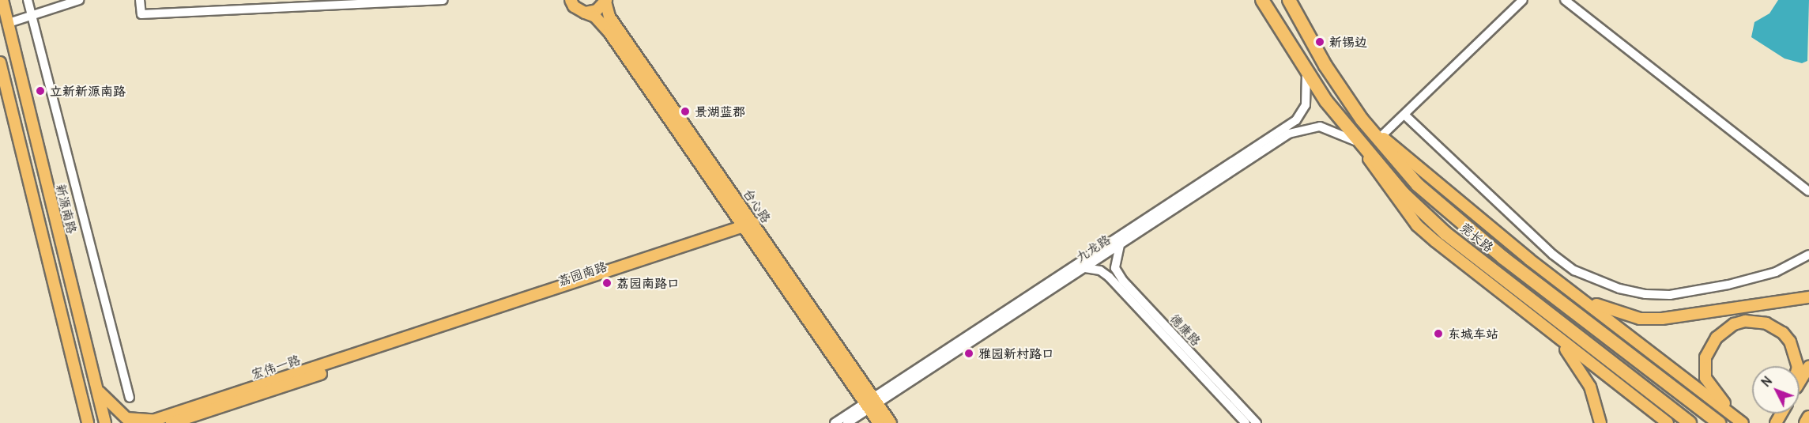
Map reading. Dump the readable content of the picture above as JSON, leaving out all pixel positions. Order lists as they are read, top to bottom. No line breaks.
{"streets":{"highway":["莞长路"],"main road":["台心路","新源南路","荔园南路","宏伟一路"],"street":["九龙路","德康路"]},"crossings":[["台心路","九龙路"],["台心路","荔园南路"],["莞长路","九龙路"],["九龙路","德康路"],["荔园南路","宏伟一路"]],"places":["新锡边","立新新源南路","景湖蓝郡","荔园南路口","东城车站","雅园新村路口"],"north":"top left"}
